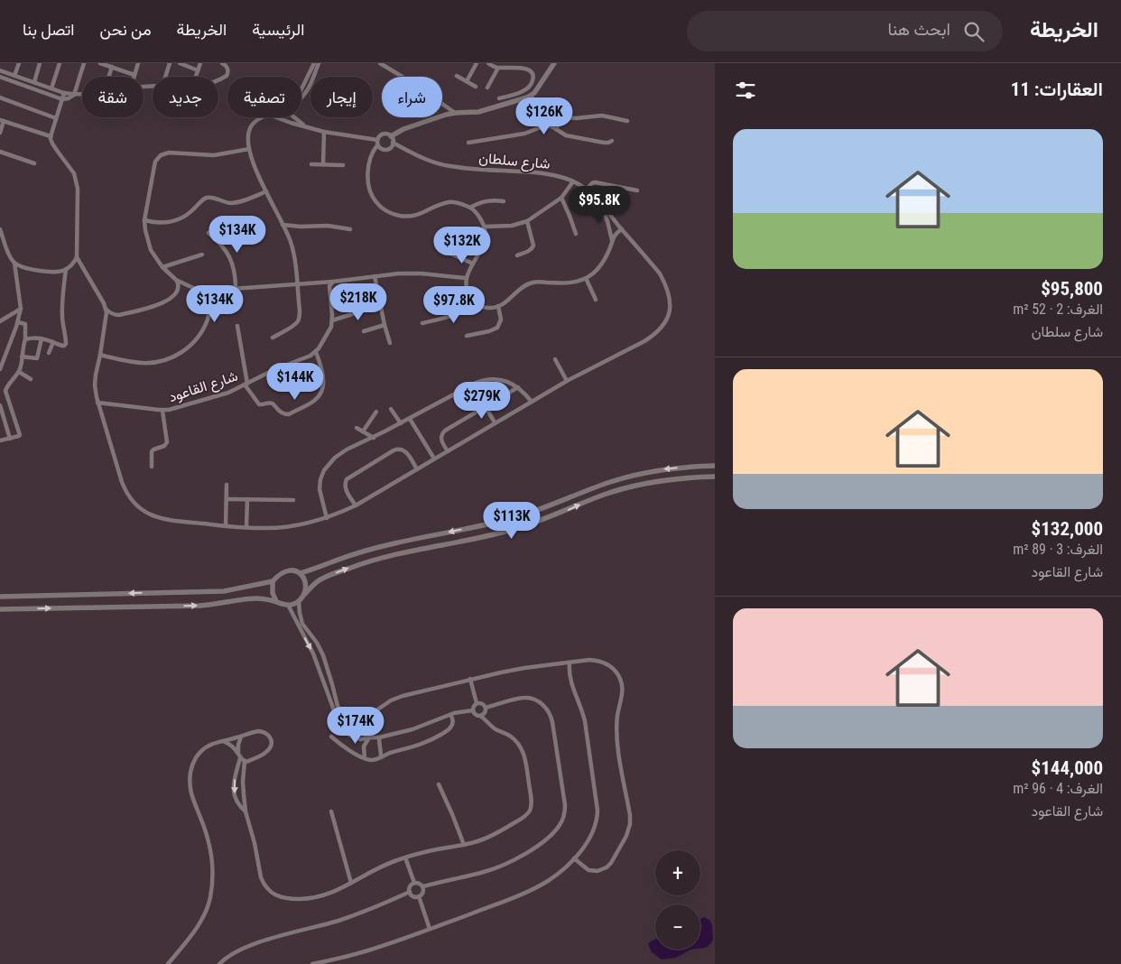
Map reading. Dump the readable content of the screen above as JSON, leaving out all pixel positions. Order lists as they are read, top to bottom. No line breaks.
{"streets":{"street":["شارع سلطان","شارع القاعود"]},"page":{"header":"الخريطة","search":"ابحث هنا","nav":["الرئيسية","الخريطة","من نحن","اتصل بنا"],"heading":"العقارات: 11","chip":["شراء","إيجار","تصفية","جديد","شقة"],"price":["$126K","$95.8K","$134K","$132K","$218K","$134K","$97.8K","$144K","$279K","$113K","$174K"],"list":[{"name":"$95,800","note":"الغرف: 2 · 52 m² · شارع سلطان"},{"name":"$132,000","note":"الغرف: 3 · 89 m² · شارع القاعود"},{"name":"$144,000","note":"الغرف: 4 · 96 m² · شارع القاعود"}],"map_buttons":["+","−"]}}
